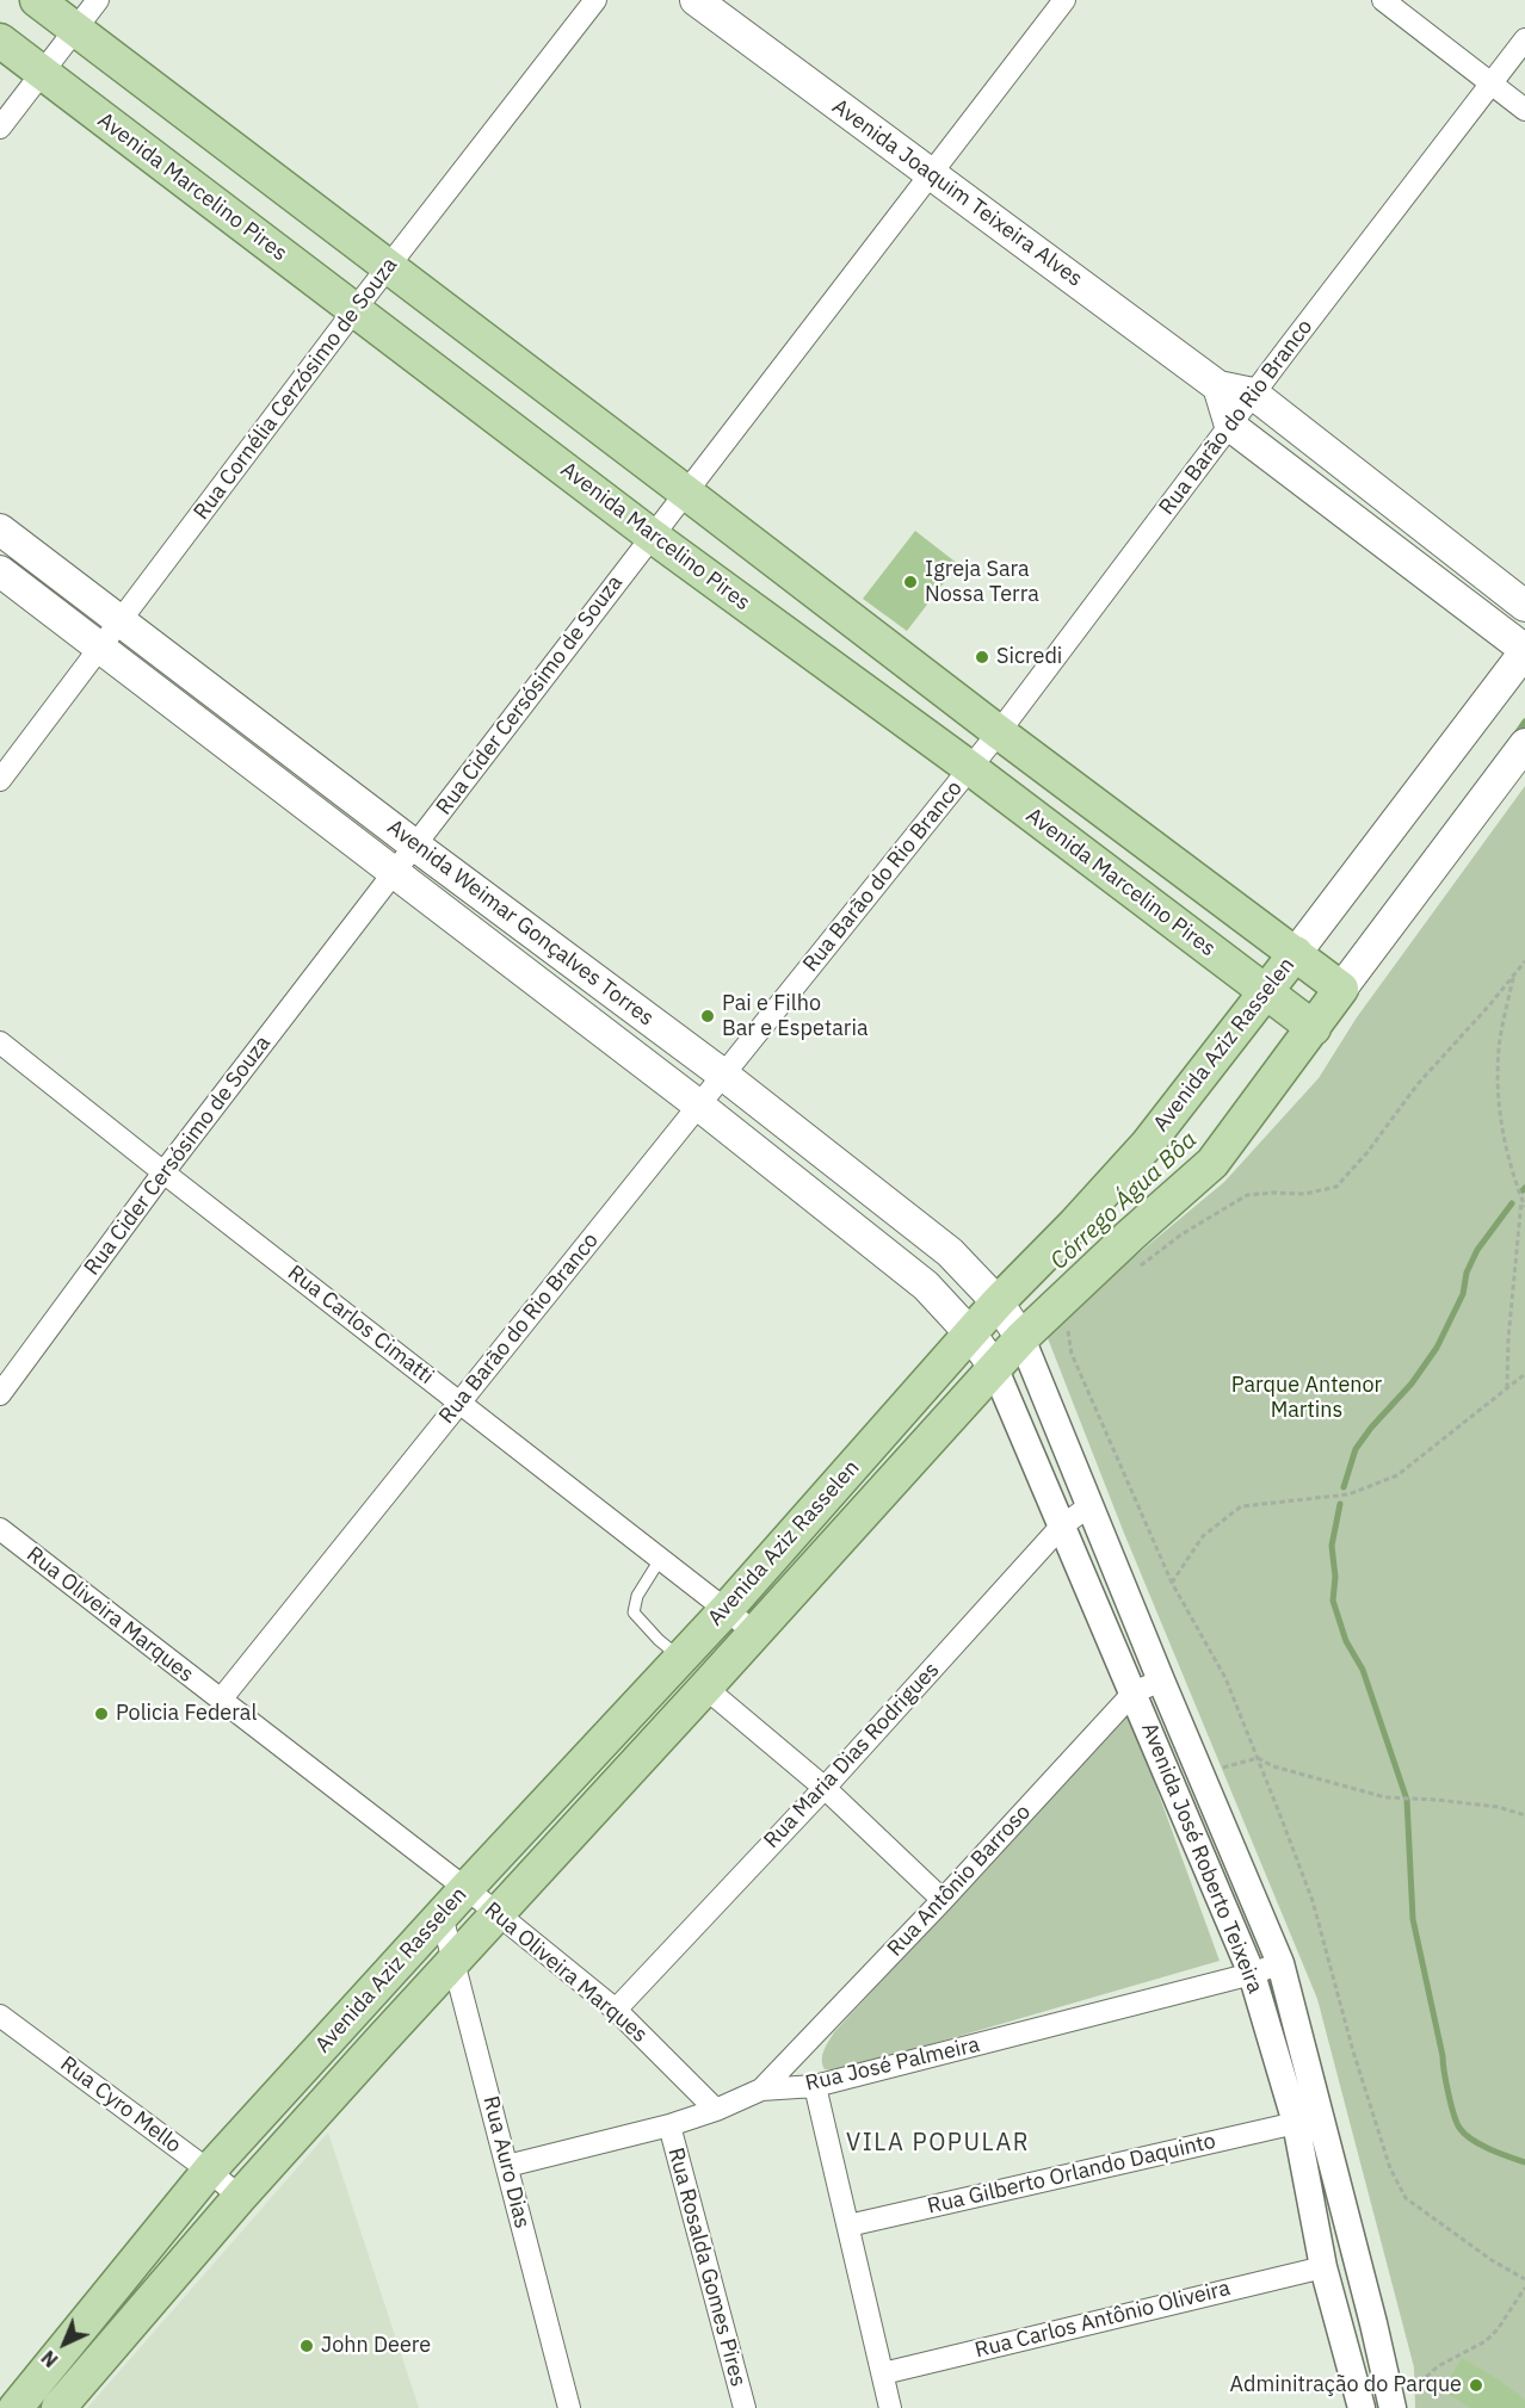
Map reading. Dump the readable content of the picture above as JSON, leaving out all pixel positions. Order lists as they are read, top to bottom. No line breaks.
{"streets":{"main road":["Avenida Marcelino Pires","Avenida Joaquim Teixeira Alves","Avenida Weimar Gonçalves Torres","Avenida Aziz Rasselen","Avenida José Roberto Teixeira"],"street":["Rua Cornélia Cerzósimo de Souza","Rua Barão do Rio Branco","Rua Cider Cersósimo de Souza","Rua Carlos Cimatti","Rua Oliveira Marques","Rua Maria Dias Rodrigues","Rua Antônio Barroso","Rua José Palmeira","Rua Cyro Mello","Rua Auro Dias","Rua Gilberto Orlando Daquinto","Rua Rosalda Gomes Pires","Rua Carlos Antônio Oliveira"]},"crossings":[["Avenida Marcelino Pires","Rua Cornélia Cerzósimo de Souza"],["Avenida Marcelino Pires","Rua Barão do Rio Branco"],["Avenida Marcelino Pires","Rua Cider Cersósimo de Souza"],["Avenida Marcelino Pires","Avenida Aziz Rasselen"],["Avenida Joaquim Teixeira Alves","Rua Barão do Rio Branco"],["Avenida Joaquim Teixeira Alves","Rua Cider Cersósimo de Souza"],["Rua Cornélia Cerzósimo de Souza","Avenida Weimar Gonçalves Torres"],["Rua Barão do Rio Branco","Avenida Weimar Gonçalves Torres"],["Rua Barão do Rio Branco","Rua Carlos Cimatti"],["Rua Barão do Rio Branco","Rua Oliveira Marques"],["Rua Cider Cersósimo de Souza","Avenida Weimar Gonçalves Torres"],["Rua Cider Cersósimo de Souza","Rua Carlos Cimatti"],["Avenida Weimar Gonçalves Torres","Avenida Aziz Rasselen"],["Avenida Weimar Gonçalves Torres","Avenida José Roberto Teixeira"],["Avenida Aziz Rasselen","Rua Carlos Cimatti"],["Avenida Aziz Rasselen","Rua Oliveira Marques"],["Avenida Aziz Rasselen","Avenida José Roberto Teixeira"],["Avenida Aziz Rasselen","Rua Cyro Mello"],["Avenida Aziz Rasselen","Rua Auro Dias"],["Rua Oliveira Marques","Rua Maria Dias Rodrigues"],["Rua Oliveira Marques","Rua José Palmeira"],["Rua Maria Dias Rodrigues","Avenida José Roberto Teixeira"],["Avenida José Roberto Teixeira","Rua Antônio Barroso"],["Avenida José Roberto Teixeira","Rua José Palmeira"],["Avenida José Roberto Teixeira","Rua Gilberto Orlando Daquinto"],["Avenida José Roberto Teixeira","Rua Carlos Antônio Oliveira"],["Rua Antônio Barroso","Rua José Palmeira"],["Rua José Palmeira","Rua Auro Dias"],["Rua José Palmeira","Rua Rosalda Gomes Pires"]],"districts":["VILA POPULAR"],"water":["Córrego Água Bôa"],"parks":["Parque Antenor Martins"],"places":["Igreja Sara Nossa Terra","Sicredi","Pai e Filho Bar e Espetaria","Policia Federal","John Deere","Adminitração do Parque"],"north":"bottom left"}
